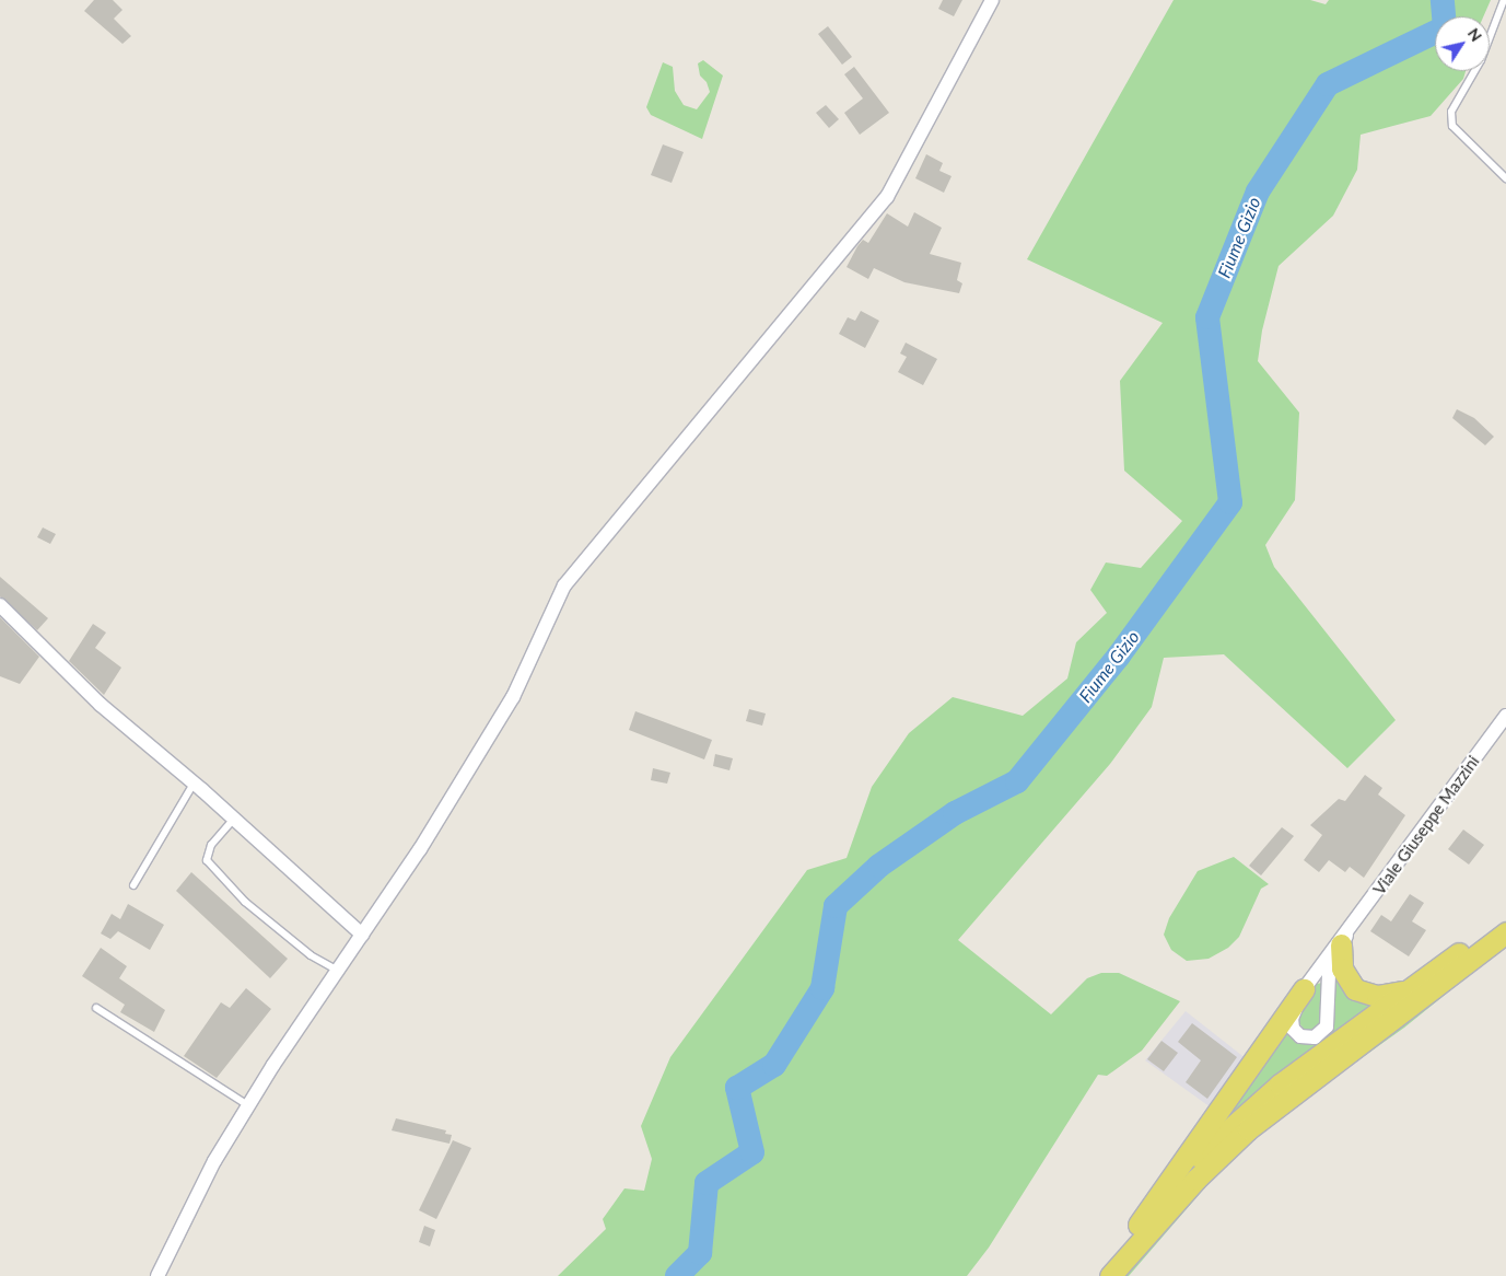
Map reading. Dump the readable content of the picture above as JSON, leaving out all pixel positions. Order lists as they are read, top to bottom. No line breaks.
{"streets":{"street":["Viale Giuseppe Mazzini"]},"water":["Fiume Gizio"],"north":"top right"}
